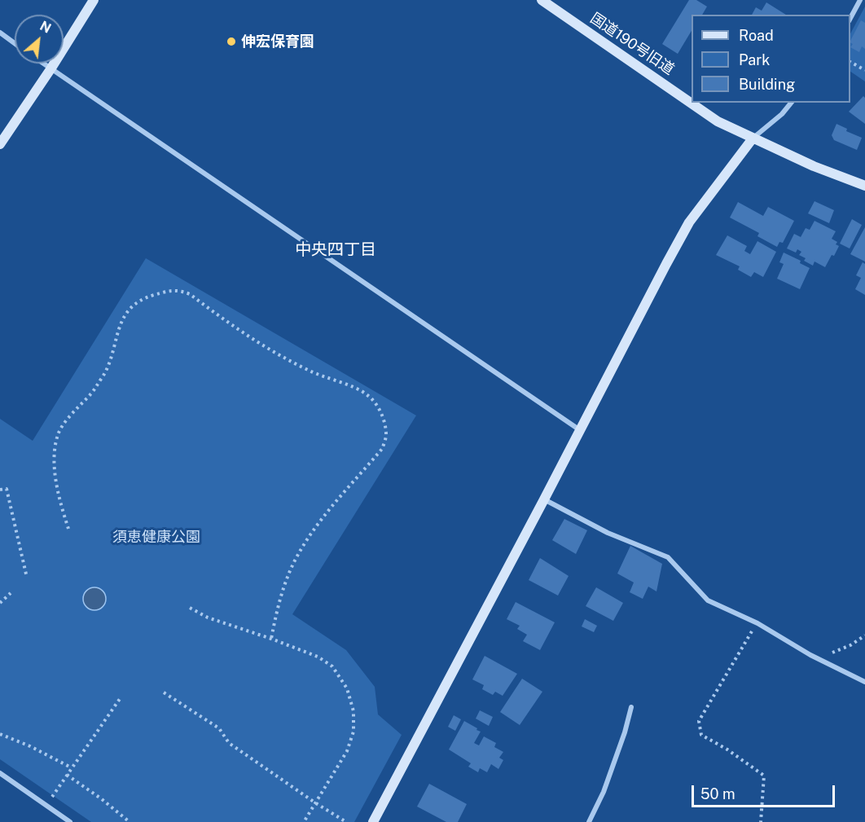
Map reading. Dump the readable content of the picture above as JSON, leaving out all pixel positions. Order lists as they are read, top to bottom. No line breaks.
{"streets":{"street":["国道190号旧道"]},"districts":["中央四丁目"],"parks":["須恵健康公園"],"places":["伸宏保育園"],"legend":["Road","Park","Building"],"scale_bar":"50 m","north":"top right"}
